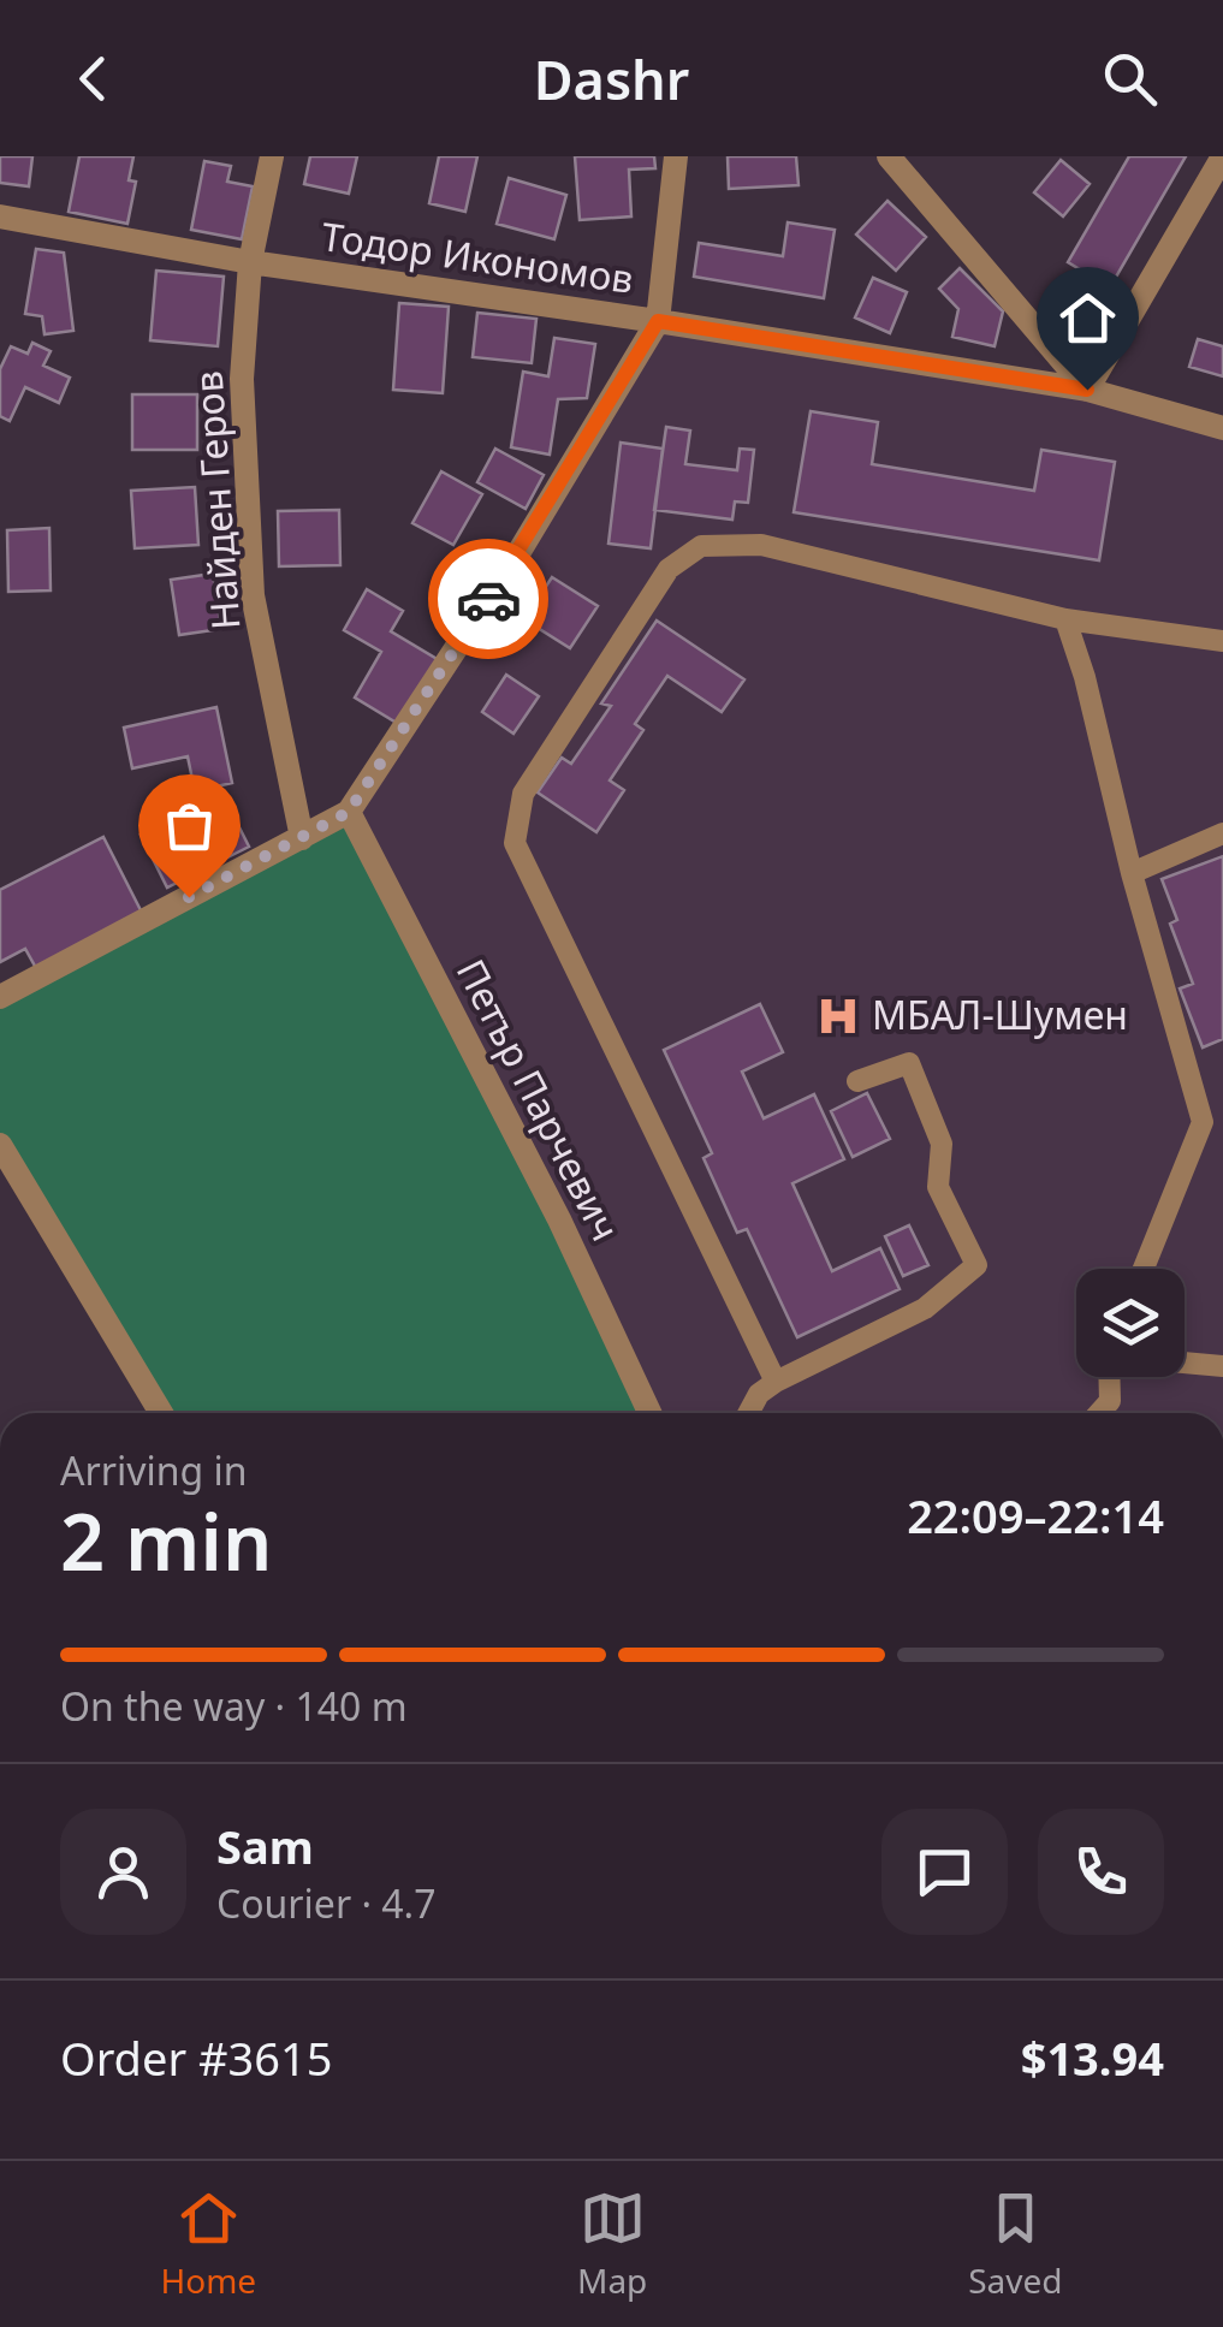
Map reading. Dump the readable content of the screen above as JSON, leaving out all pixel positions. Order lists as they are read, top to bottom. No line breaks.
{"streets":{"street":["Тодор Икономов","Найден Геров","Петър Парчевич"]},"crossings":[["Тодор Икономов","Найден Геров"]],"places":{"hospital":["МБАЛ-Шумен"]},"page":{"header":"Dashr","heading":["2 min","Arriving in","22:09–22:14"],"panel":["Sam","Courier · 4.7","Order #3615","$13.94"],"bar":"On the way · 140 m","tabs":["Home","Map","Saved"]}}
